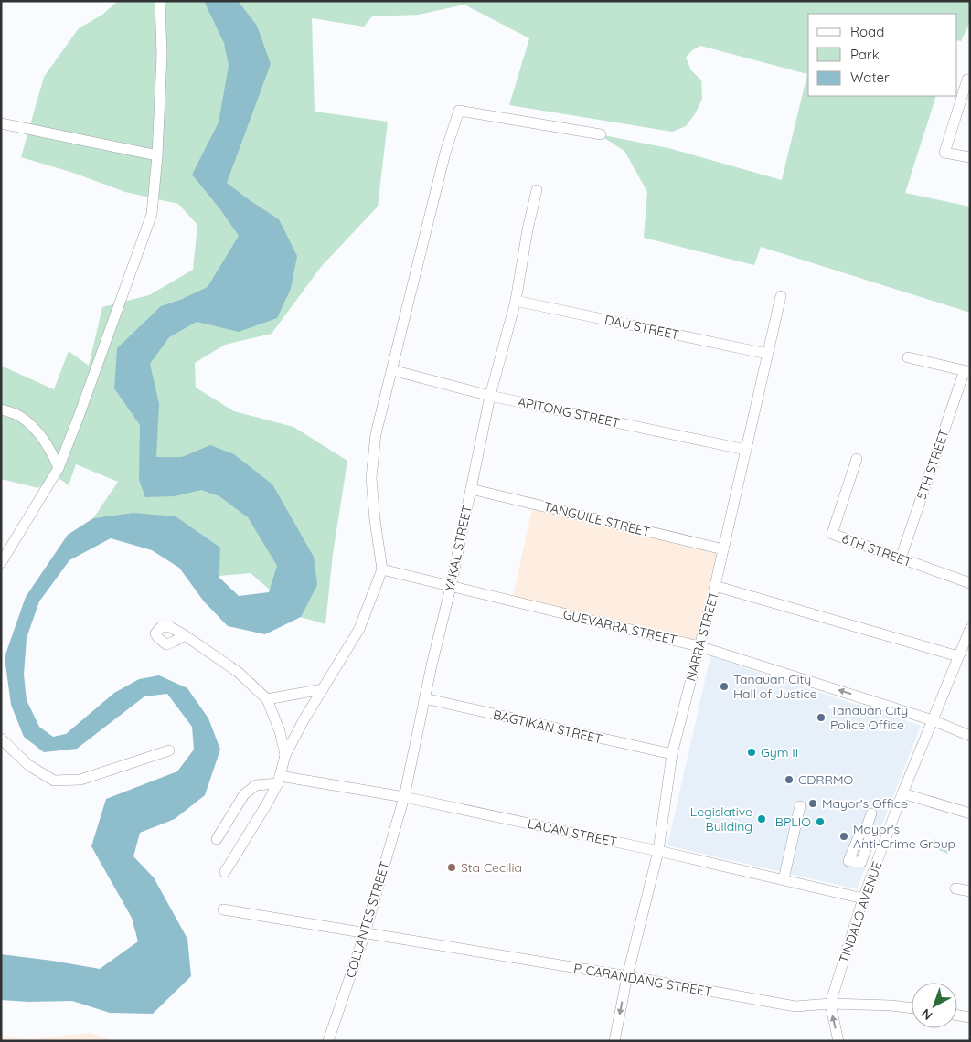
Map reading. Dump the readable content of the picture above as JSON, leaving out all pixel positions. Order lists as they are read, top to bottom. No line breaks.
{"streets":{"street":["DAU STREET","APITONG STREET","5TH STREET","TANGUILE STREET","YAKAL STREET","6TH STREET","GUEVARRA STREET","NARRA STREET","BAGTIKAN STREET","LAUAN STREET","TINDALO AVENUE","COLLANTES STREET","P. CARANDANG STREET"]},"crossings":[["DAU STREET","YAKAL STREET"],["DAU STREET","NARRA STREET"],["APITONG STREET","YAKAL STREET"],["APITONG STREET","NARRA STREET"],["5TH STREET","6TH STREET"],["TANGUILE STREET","YAKAL STREET"],["TANGUILE STREET","NARRA STREET"],["YAKAL STREET","GUEVARRA STREET"],["YAKAL STREET","BAGTIKAN STREET"],["YAKAL STREET","LAUAN STREET"],["YAKAL STREET","COLLANTES STREET"],["GUEVARRA STREET","NARRA STREET"],["GUEVARRA STREET","TINDALO AVENUE"],["NARRA STREET","BAGTIKAN STREET"],["NARRA STREET","LAUAN STREET"],["NARRA STREET","P. CARANDANG STREET"],["LAUAN STREET","TINDALO AVENUE"],["LAUAN STREET","COLLANTES STREET"],["TINDALO AVENUE","P. CARANDANG STREET"],["COLLANTES STREET","P. CARANDANG STREET"]],"places":["Tanauan City Hall of Justice","Tanauan City Police Office","Gym II","CDRRMO","Mayor's Office","Legislative Building","BPLIO","Mayor's Anti-Crime Group","Sta Cecilia"],"legend":["Road","Park","Water"],"north":"bottom left"}
